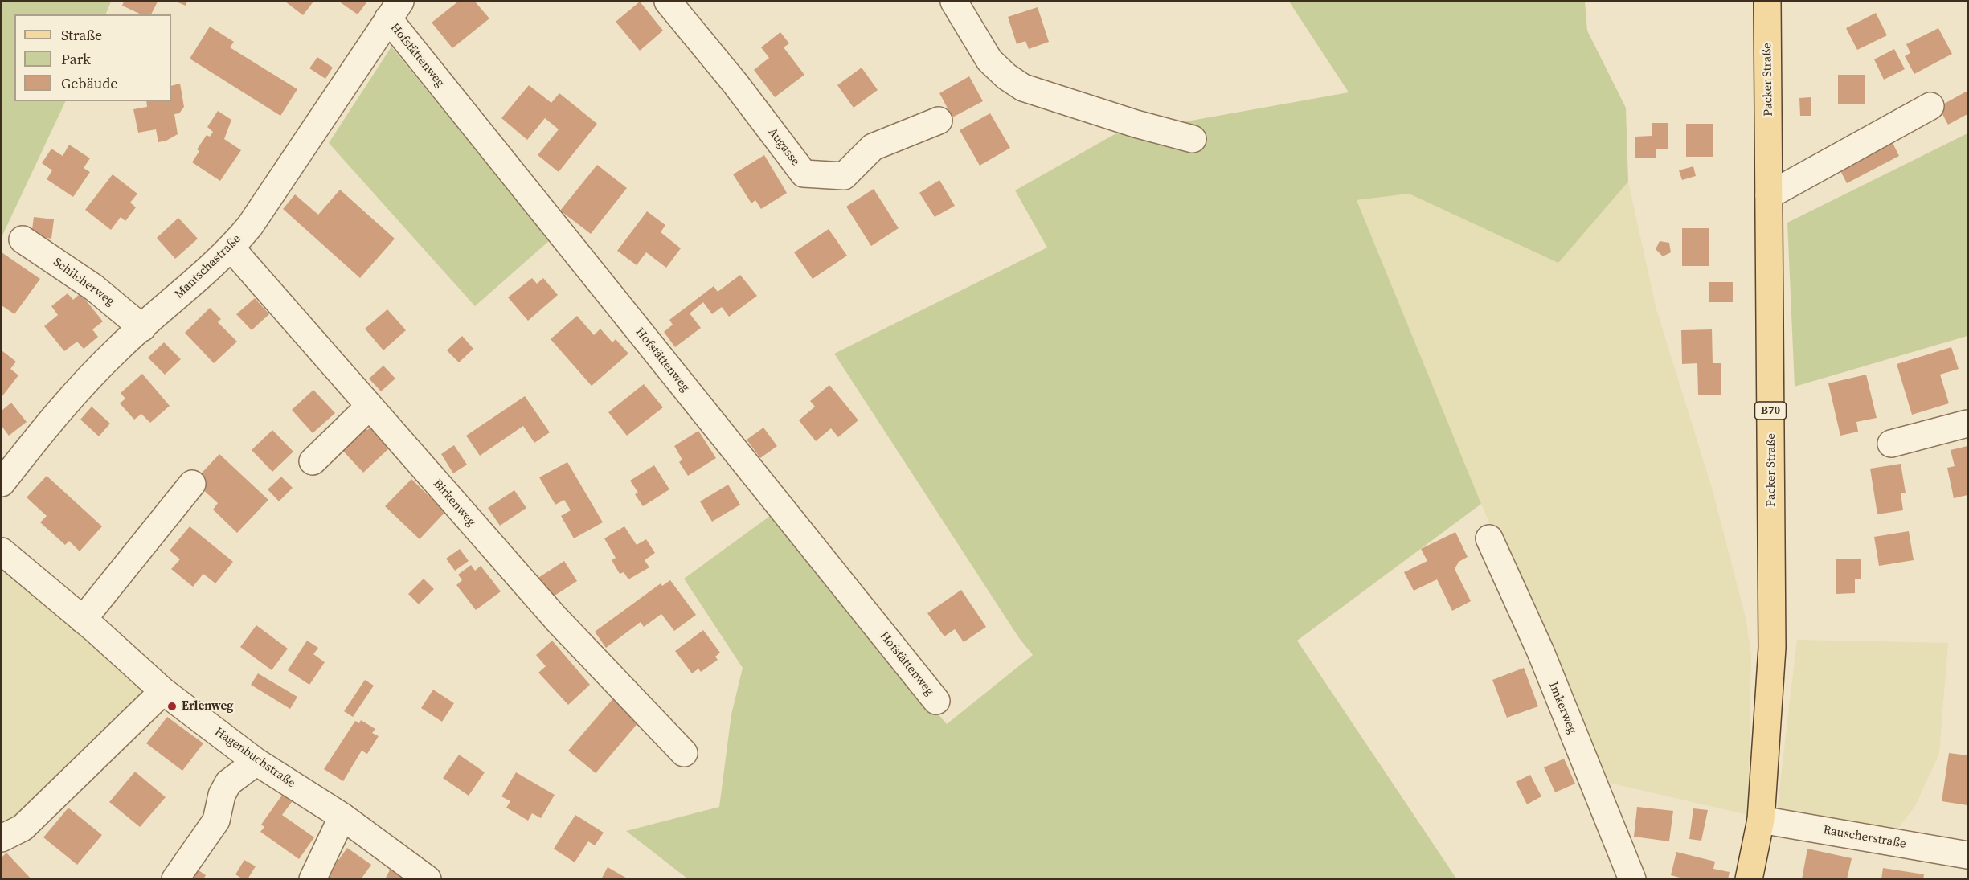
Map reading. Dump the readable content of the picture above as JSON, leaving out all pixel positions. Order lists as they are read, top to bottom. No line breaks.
{"streets":{"main road":["Packer Straße","B70"],"street":["Hofstättenweg","Augasse","Mantschastraße","Schilcherweg","Birkenweg","Imkerweg","Hagenbuchstraße","Rauscherstraße"]},"crossings":[["Hofstättenweg","Mantschastraße"],["Packer Straße","Rauscherstraße"],["Mantschastraße","Schilcherweg"],["Mantschastraße","Birkenweg"]],"places":["Erlenweg"],"legend":["Straße","Park","Gebäude"]}
